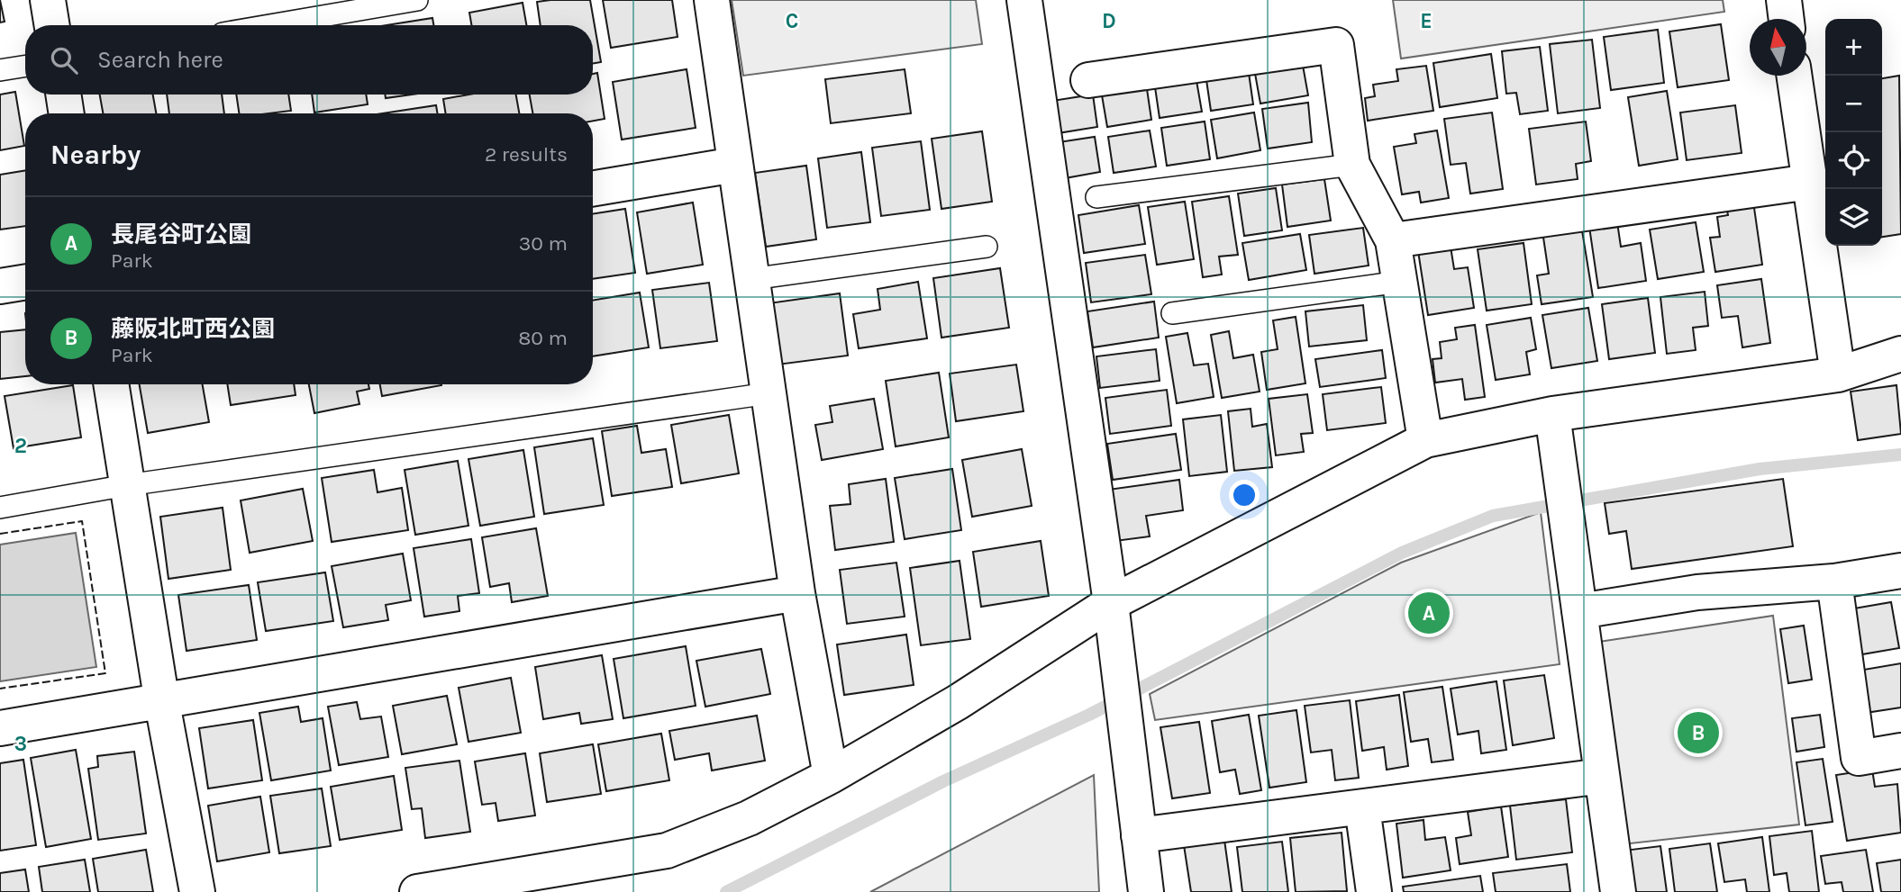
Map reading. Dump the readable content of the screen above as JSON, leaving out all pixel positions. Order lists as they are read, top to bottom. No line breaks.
{"north":"top","page":{"map_buttons":["+","−"],"search":"Search here","heading":["Nearby","2 results"],"list":[{"mark":"A","name":"長尾谷町公園","note":"Park","value":"30 m"},{"mark":"B","name":"藤阪北町西公園","note":"Park","value":"80 m"}],"pins":["A","B"]},"grid":{"columns":["C","D","E"],"rows":["2","3"]}}
